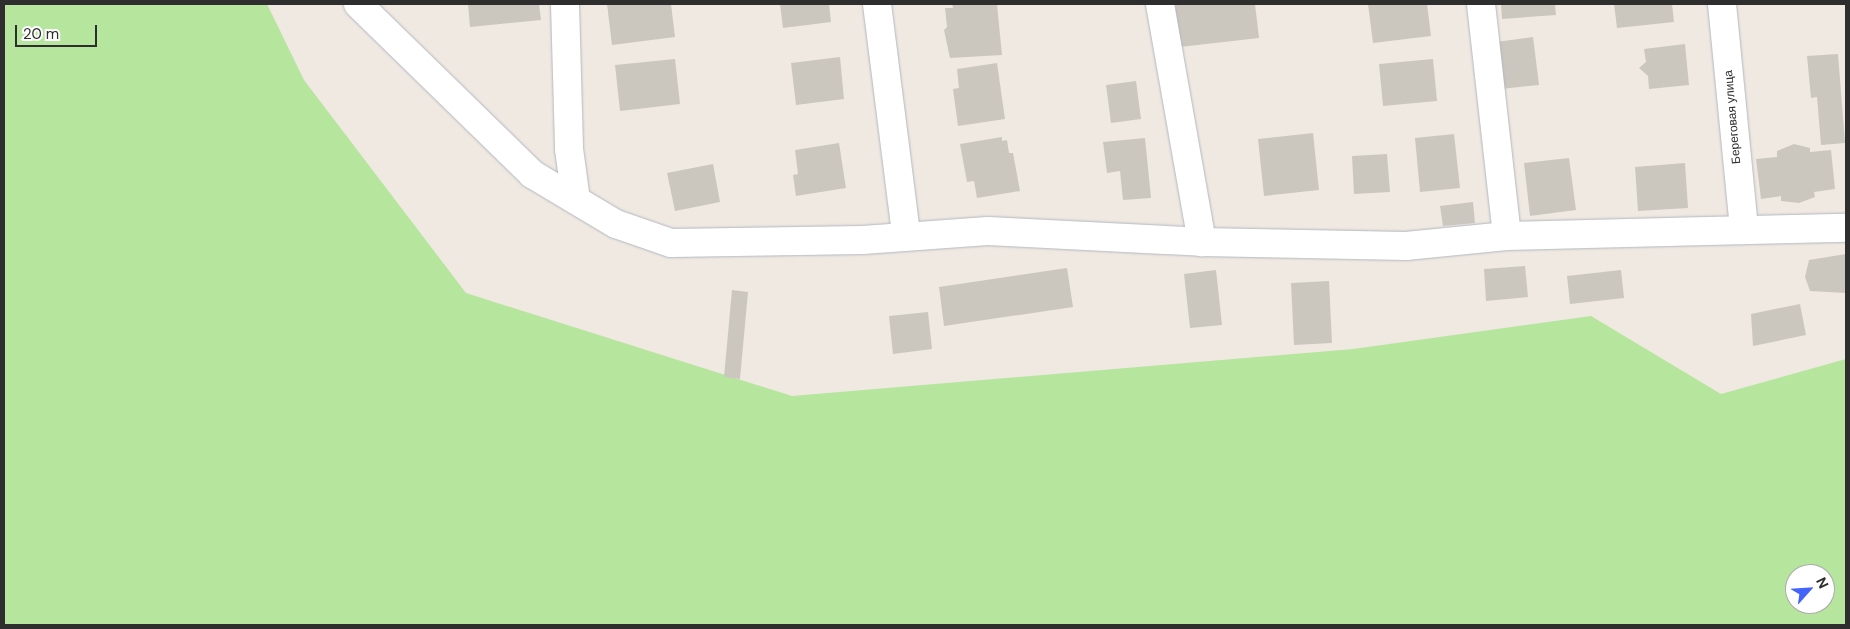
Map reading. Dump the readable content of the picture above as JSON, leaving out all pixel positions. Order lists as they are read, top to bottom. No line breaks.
{"streets":{"street":["Береговая улица"]},"scale_bar":"20 m","north":"top right"}
